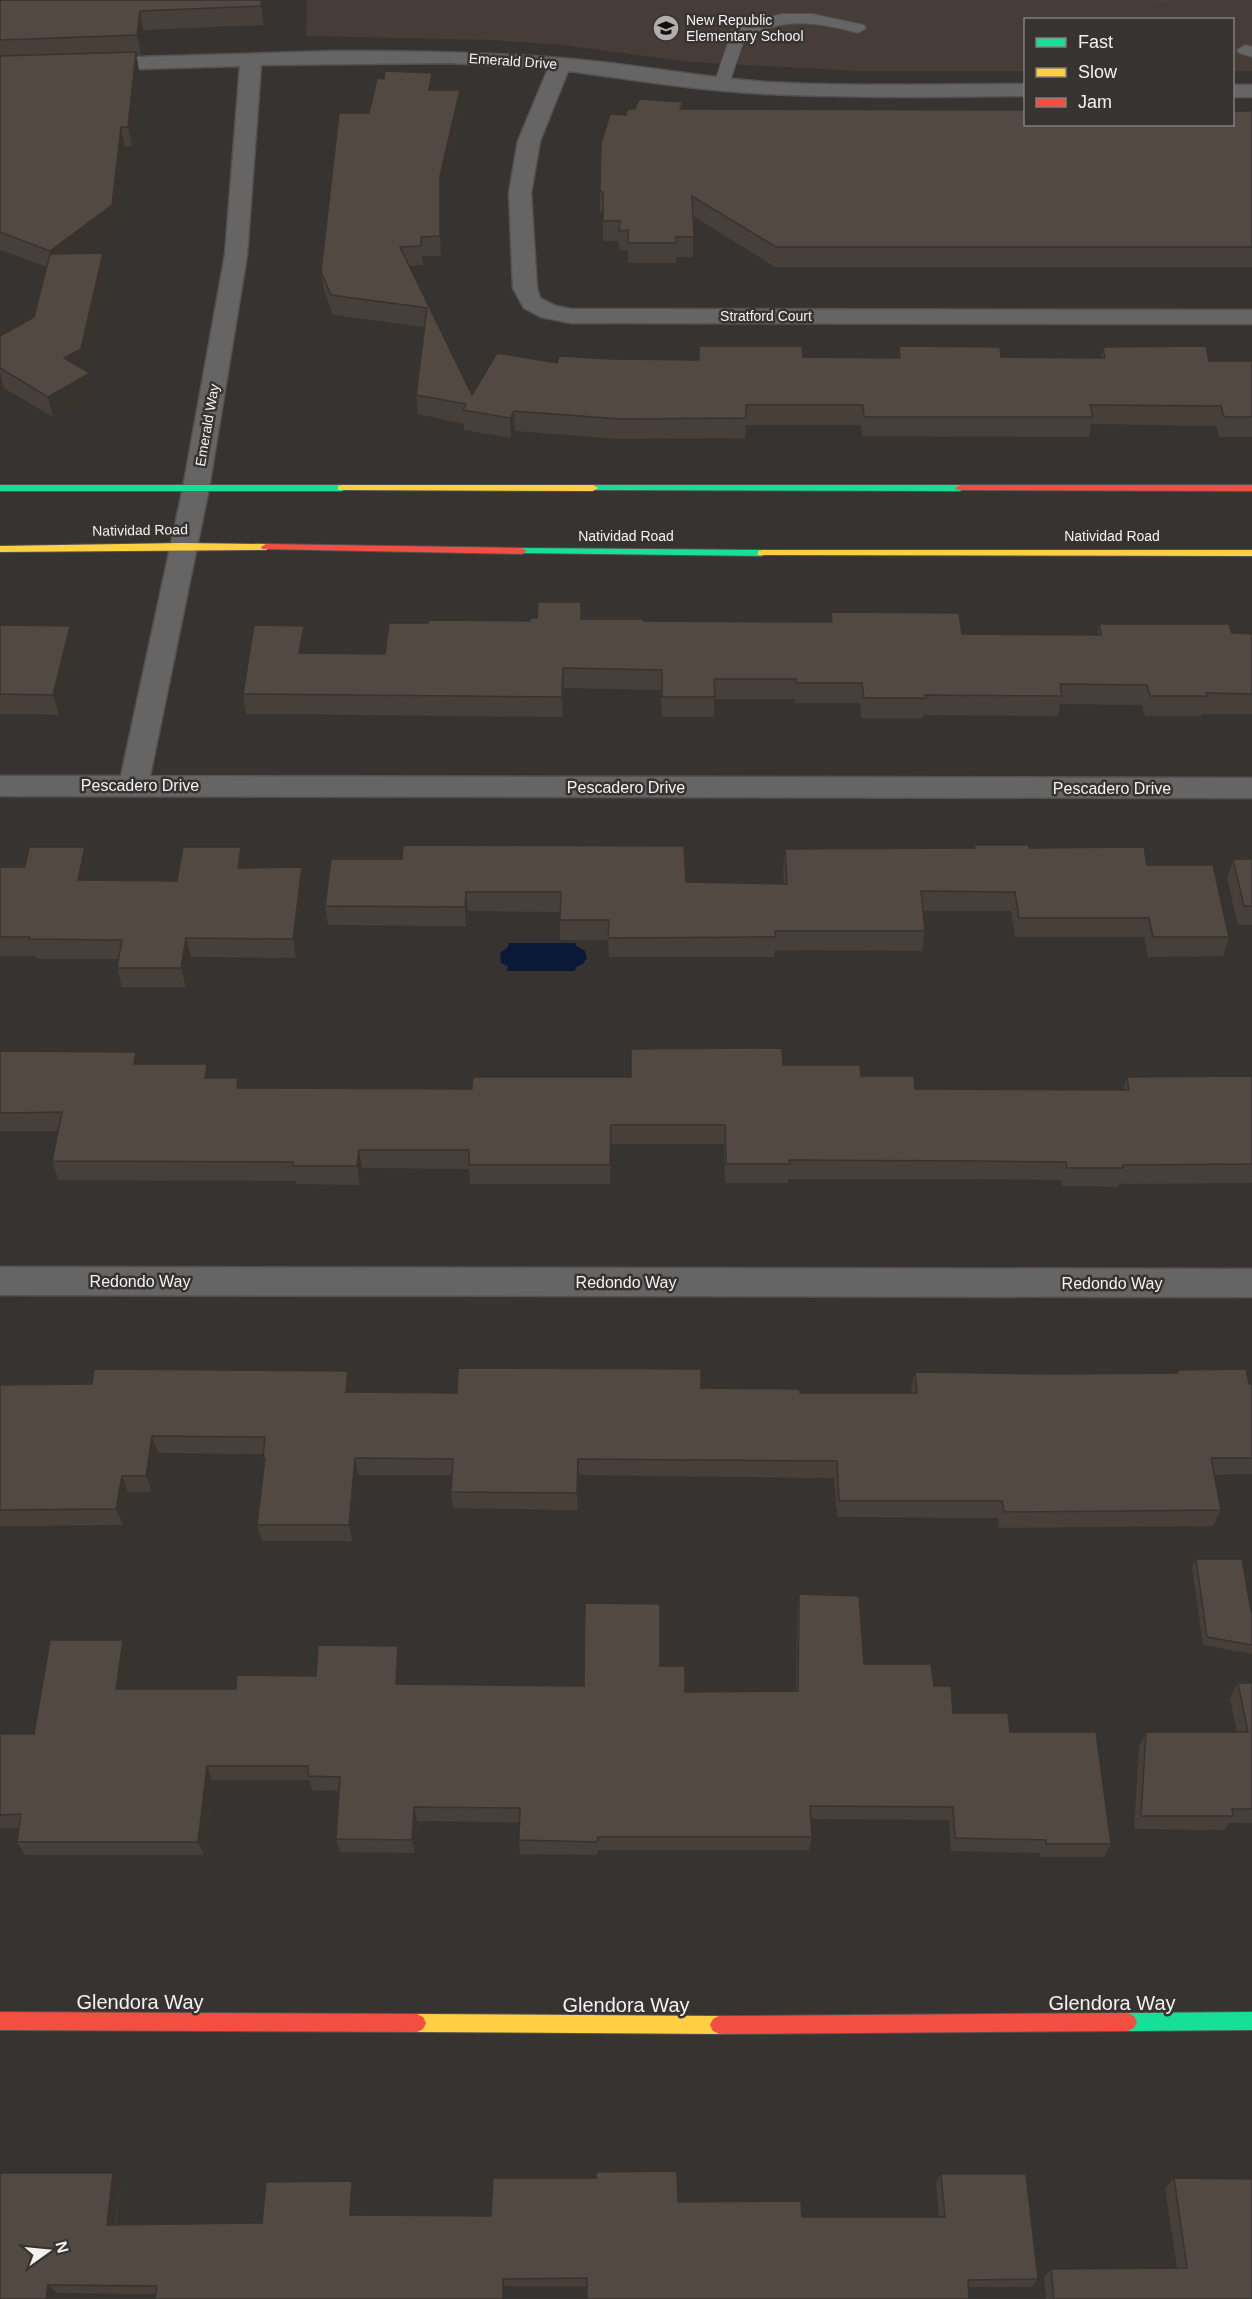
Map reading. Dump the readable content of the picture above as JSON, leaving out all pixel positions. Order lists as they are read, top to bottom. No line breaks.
{"streets":{"main road":["Natividad Road","Glendora Way"],"street":["Emerald Drive","Stratford Court","Emerald Way","Pescadero Drive","Redondo Way"]},"crossings":[["Emerald Drive","Stratford Court"],["Emerald Drive","Emerald Way"],["Emerald Way","Natividad Road"],["Emerald Way","Pescadero Drive"]],"places":{"school or university":["New Republic Elementary School"]},"legend":["Fast","Slow","Jam"],"north":"right"}
